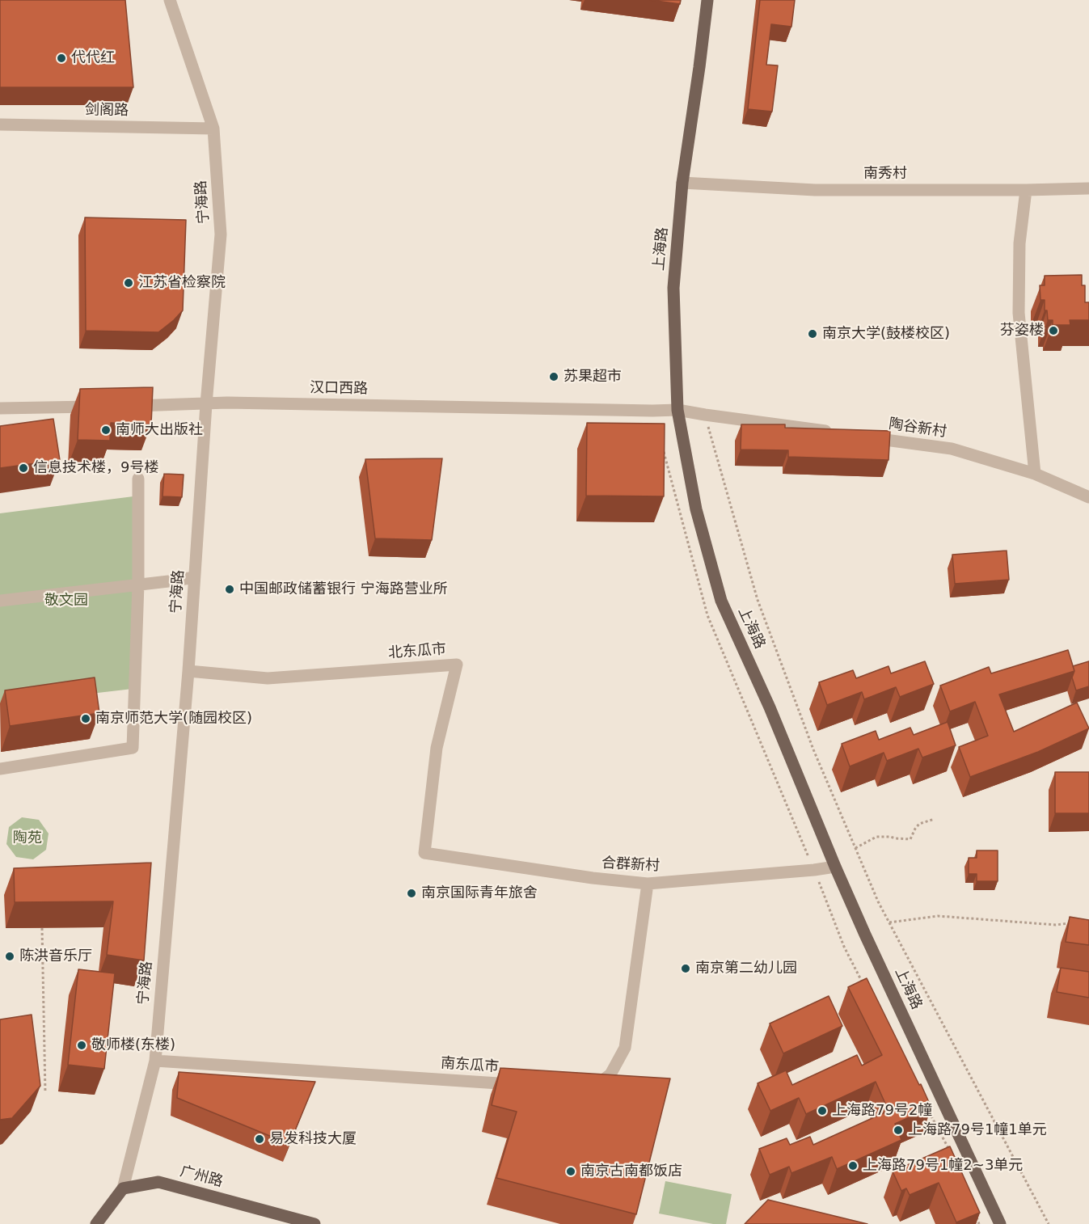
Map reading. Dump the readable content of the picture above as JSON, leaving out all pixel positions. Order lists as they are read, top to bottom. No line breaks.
{"streets":{"main road":["上海路","广州路"],"street":["剑阁路","南秀村","宁海路","汉口西路","陶谷新村","北东瓜市","合群新村","南东瓜市"]},"crossings":[["剑阁路","宁海路"],["南秀村","上海路"],["宁海路","汉口西路"],["宁海路","北东瓜市"],["宁海路","南东瓜市"],["宁海路","广州路"],["上海路","汉口西路"],["上海路","合群新村"],["北东瓜市","合群新村"]],"parks":["敬文园","陶苑"],"places":["代代红","江苏省检察院","芬姿楼","南京大学(鼓楼校区)","苏果超市","南师大出版社","信息技术楼，9号楼","中国邮政储蓄银行 宁海路营业所","南京师范大学(随园校区)","南京国际青年旅舍","陈洪音乐厅","南京第二幼儿园","敬师楼(东楼)","上海路79号2幢","上海路79号1幢1单元","易发科技大厦","上海路79号1幢2~3单元","南京古南都饭店"]}
